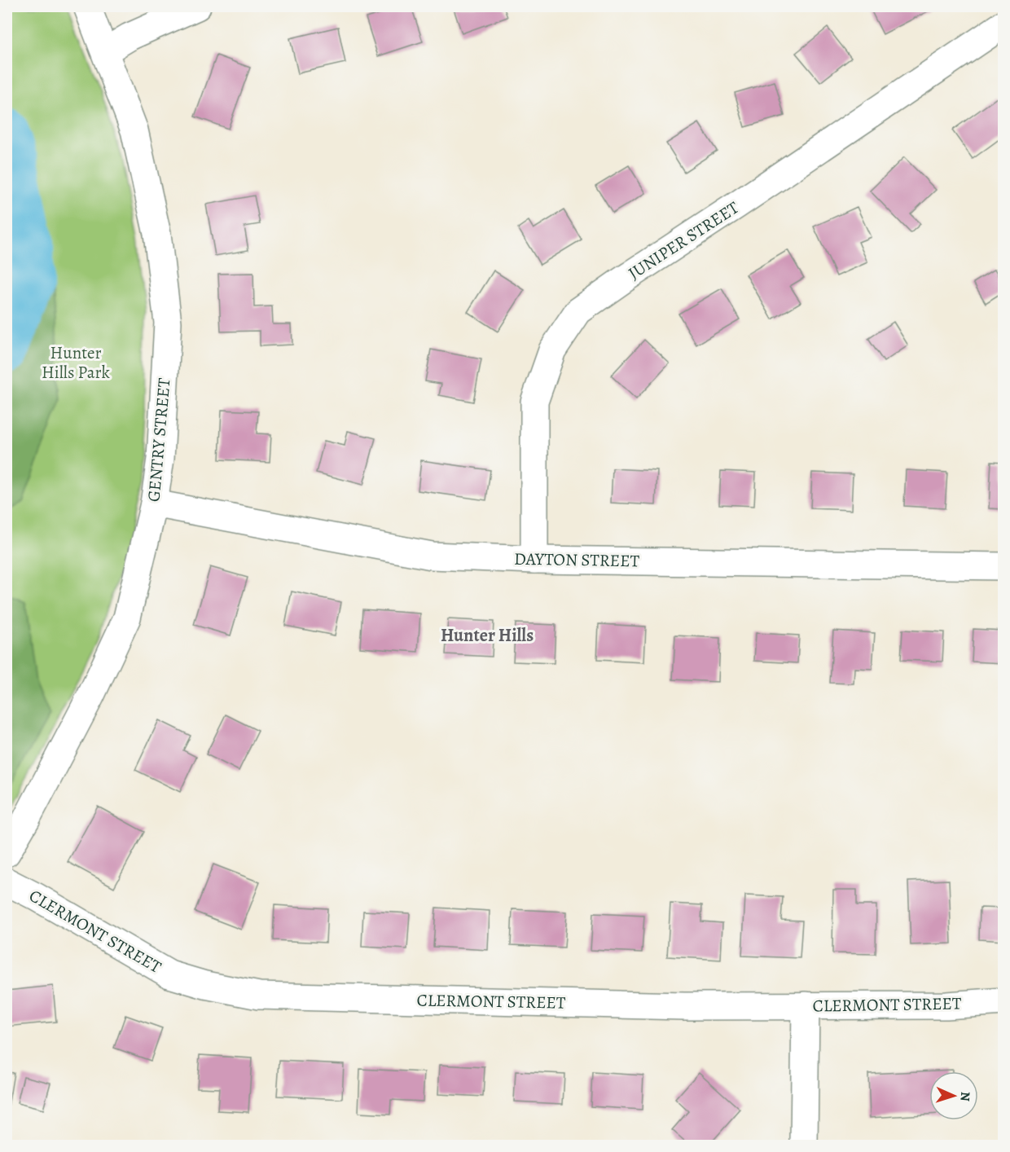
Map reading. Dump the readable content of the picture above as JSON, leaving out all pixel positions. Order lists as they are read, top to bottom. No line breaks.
{"streets":{"street":["JUNIPER STREET","GENTRY STREET","DAYTON STREET","CLERMONT STREET"]},"crossings":[["JUNIPER STREET","DAYTON STREET"],["GENTRY STREET","DAYTON STREET"]],"districts":["Hunter Hills"],"parks":["Hunter Hills Park"],"north":"right"}
